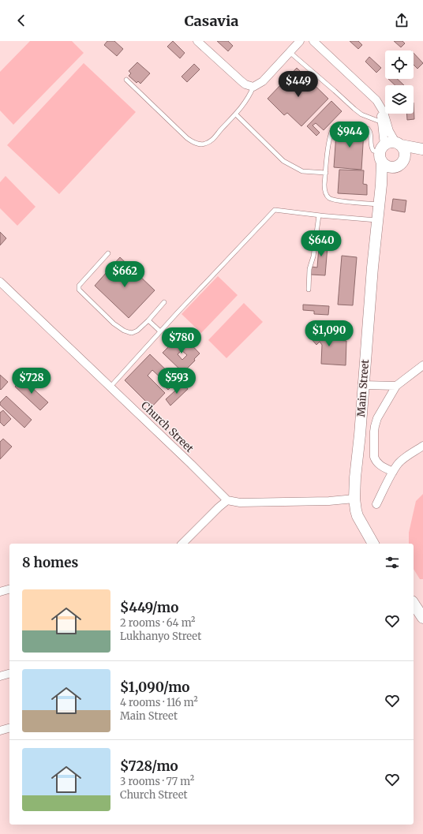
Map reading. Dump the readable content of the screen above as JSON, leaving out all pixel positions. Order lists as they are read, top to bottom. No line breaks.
{"streets":{"street":["Main Street","Church Street"]},"page":{"header":"Casavia","price":["$449","$944","$640","$662","$1,090","$780","$728","$593"],"heading":"8 homes","list":[{"name":"$449/mo","note":"2 rooms · 64 m² · Lukhanyo Street"},{"name":"$1,090/mo","note":"4 rooms · 116 m² · Main Street"},{"name":"$728/mo","note":"3 rooms · 77 m² · Church Street"}]}}
